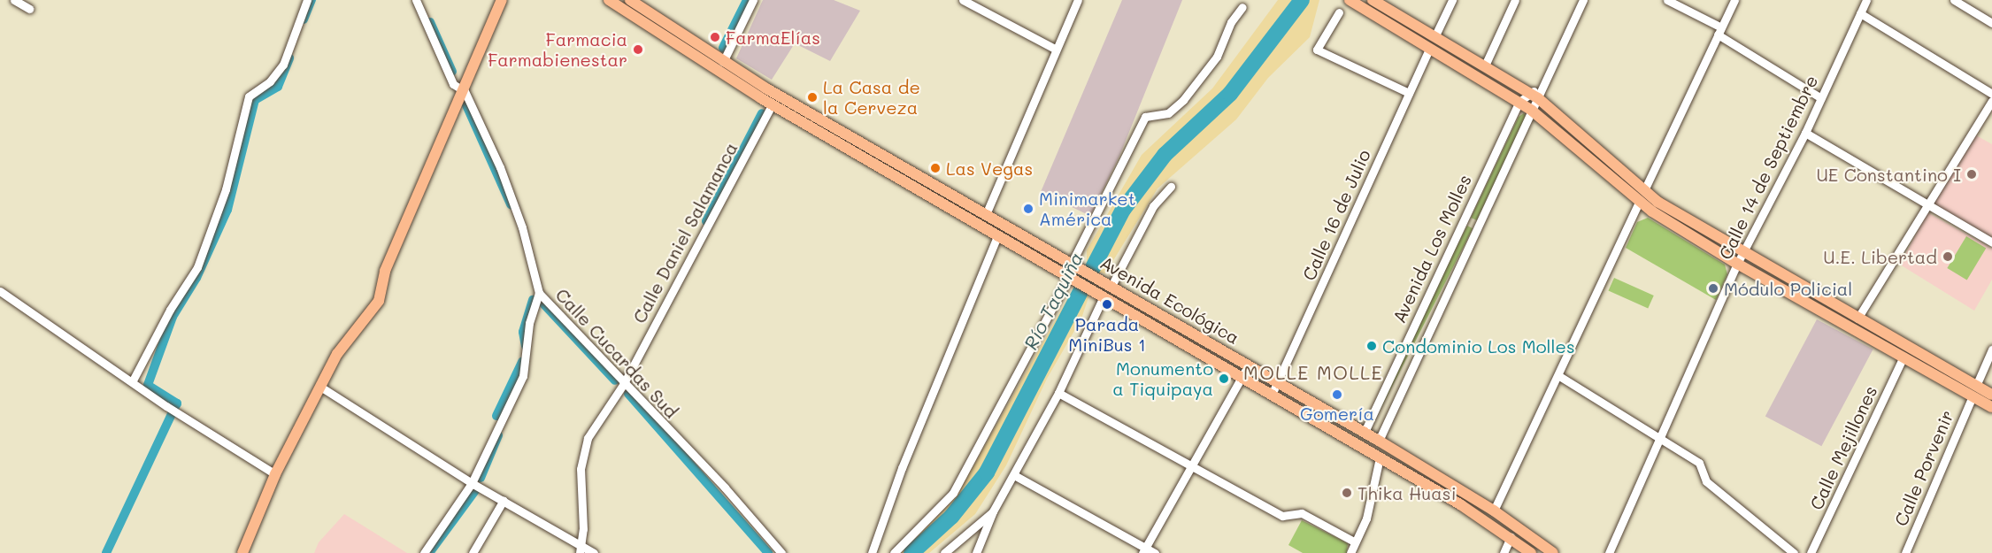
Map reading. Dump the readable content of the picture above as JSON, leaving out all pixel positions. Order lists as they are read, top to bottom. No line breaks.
{"streets":{"main road":["Avenida Ecológica"],"street":["Calle 14 de Septiembre","Calle 16 de Julio","Calle Daniel Salamanca","Avenida Los Molles","Calle Cucardas Sud","Calle Mejillones","Calle Porvenir"]},"crossings":[["Calle 16 de Julio","Avenida Ecológica"],["Calle Daniel Salamanca","Avenida Ecológica"],["Calle Daniel Salamanca","Calle Cucardas Sud"],["Avenida Los Molles","Avenida Ecológica"]],"districts":["MOLLE MOLLE"],"water":["Río Taquiña"],"places":["FarmaElías","Farmacia Farmabienestar","La Casa de la Cerveza","Las Vegas","UE Constantino I","Minimarket América","U.E. Libertad","Módulo Policial","Parada MiniBus 1","Condominio Los Molles","Monumento a Tiquipaya","Gomería","Thika Huasi"]}
